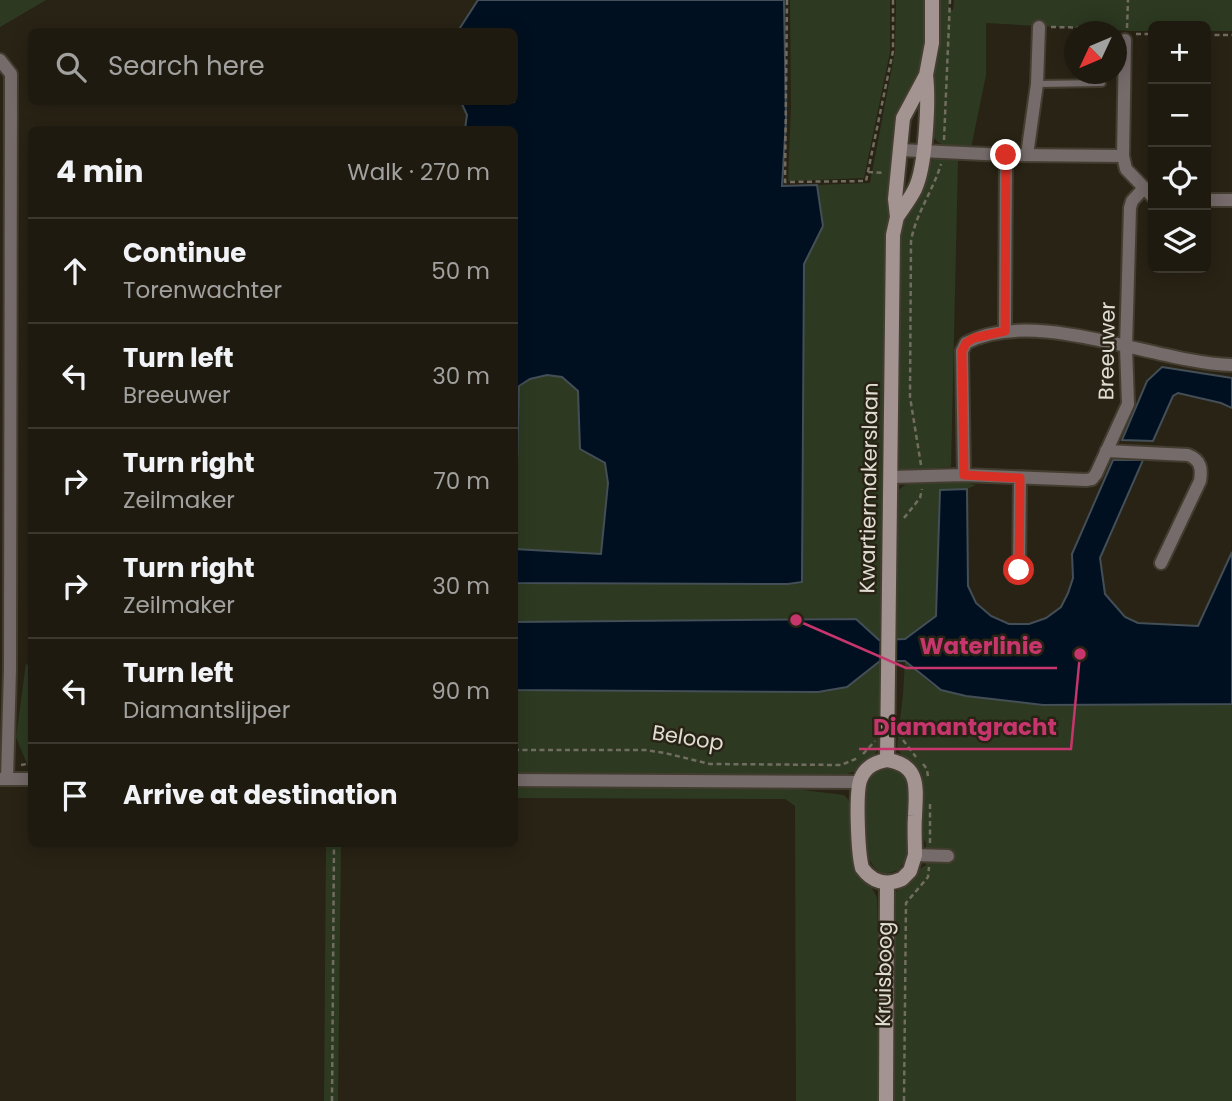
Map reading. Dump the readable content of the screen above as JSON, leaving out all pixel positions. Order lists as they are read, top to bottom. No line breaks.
{"streets":{"main road":["Kwartiermakerslaan","Kruisboog"],"street":["Breeuwer","Beloop"]},"crossings":[["Breeuwer","Kwartiermakerslaan"],["Kwartiermakerslaan","Beloop"]],"places":["Waterlinie","Diamantgracht"],"north":"bottom left","page":{"map_buttons":["+","−"],"search":"Search here","heading":["4 min","Walk · 270 m"],"list":[["Continue","Torenwachter","50 m"],["Turn left","Breeuwer","30 m"],["Turn right","Zeilmaker","70 m"],["Turn right","Zeilmaker","30 m"],["Turn left","Diamantslijper","90 m"],"Arrive at destination"]}}
